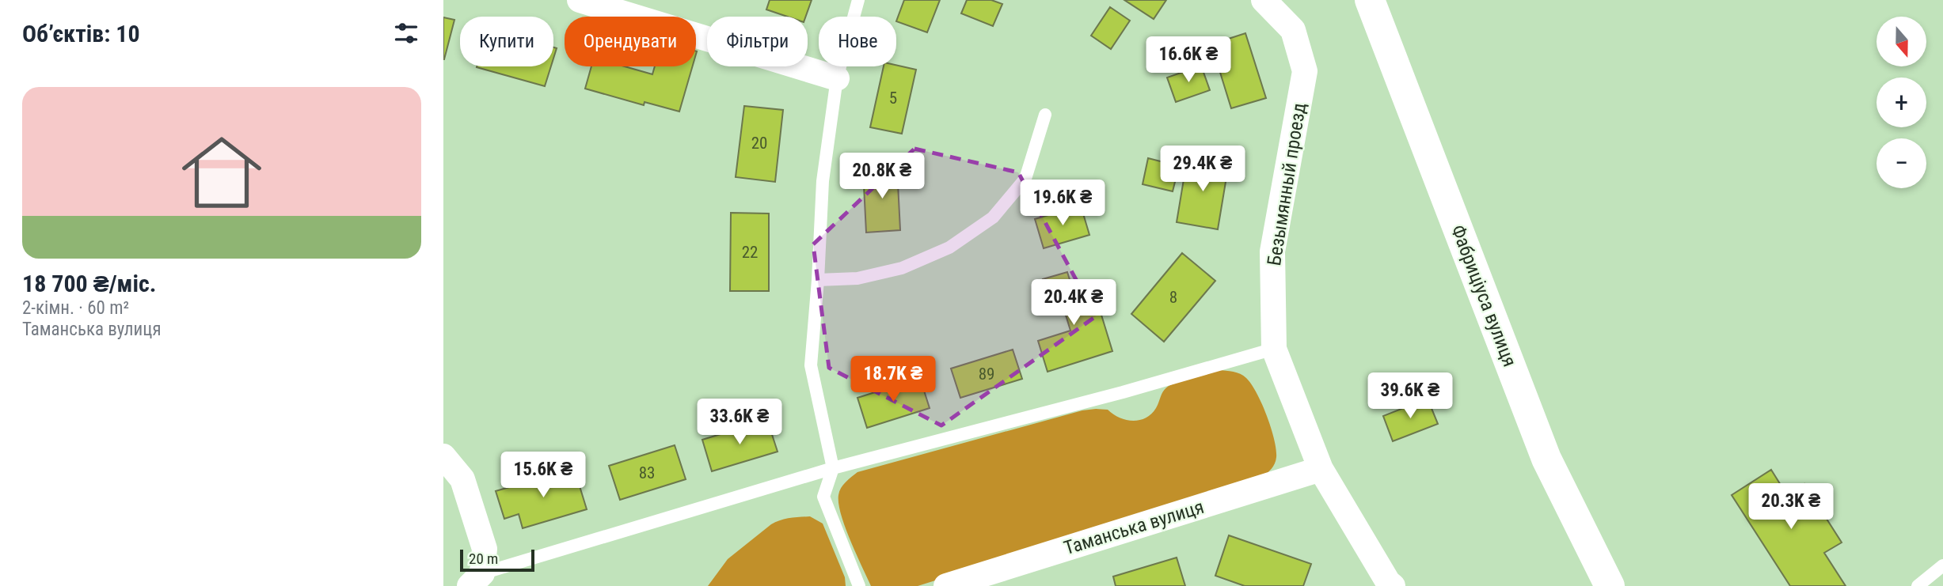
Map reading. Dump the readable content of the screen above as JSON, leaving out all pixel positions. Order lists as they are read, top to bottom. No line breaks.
{"streets":{"main road":["Фабриціуса вулиця"],"street":["Безымянный проезд","Таманська вулиця"]},"crossings":[["Безымянный проезд","Таманська вулиця"]],"house_numbers":["5","20","22","8","89","83"],"scale_bar":"20 m","north":"bottom","page":{"heading":"Об’єктів: 10","map_buttons":["+","−"],"chip":["Купити","Орендувати","Фільтри","Нове"],"price":["16.6K ₴","29.4K ₴","20.8K ₴","19.6K ₴","20.4K ₴","18.7K ₴","39.6K ₴","33.6K ₴","15.6K ₴","20.3K ₴"],"list":[{"name":"18 700 ₴/міс.","note":"2-кімн. · 60 m² · Таманська вулиця"}],"scale":"20 m"}}
